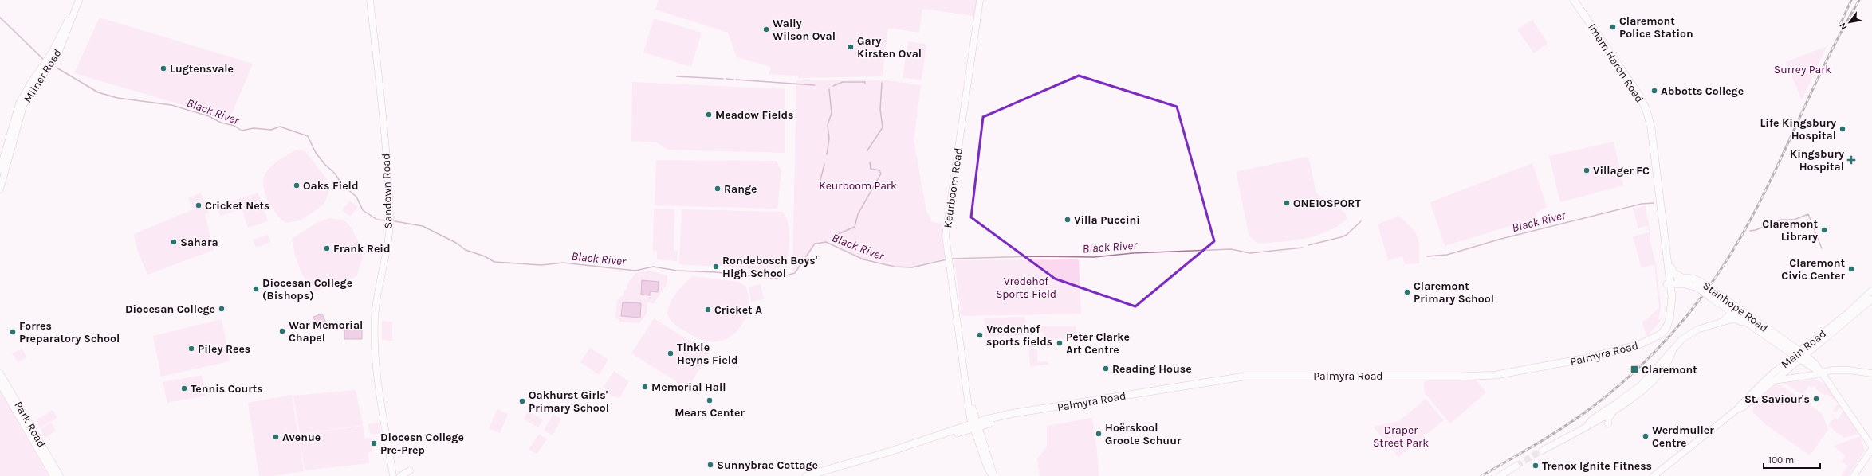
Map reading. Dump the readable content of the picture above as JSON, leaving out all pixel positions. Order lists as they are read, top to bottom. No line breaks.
{"streets":{"main road":["Imam Haron Road","Milner Road","Keurboom Road","Sandown Road","Stanhope Road","Main Road","Palmyra Road","Park Road"]},"crossings":[["Imam Haron Road","Stanhope Road"],["Imam Haron Road","Palmyra Road"],["Keurboom Road","Palmyra Road"],["Stanhope Road","Main Road"],["Stanhope Road","Palmyra Road"]],"water":["Black River"],"parks":["Surrey Park","Keurboom Park","Vredehof Sports Field","Draper Street Park"],"places":{"other":["Claremont Police Station","Wally Wilson Oval","Gary Kirsten Oval","Lugtensvale","Abbotts College","Meadow Fields","Life Kingsbury Hospital","Villager FC","Oaks Field","Range","ONE10SPORT","Cricket Nets","Villa Puccini","Claremont Library","Sahara","Frank Reid","Rondebosch Boys' High School","Claremont Civic Center","Diocesan College (Bishops)","Claremont Primary School","Diocesan College","Cricket A","War Memorial Chapel","Forres Preparatory School","Vredenhof sports fields","Peter Clarke Art Centre","Piley Rees","Tinkie Heyns Field","Reading House","Memorial Hall","Tennis Courts","St. Saviour's","Mears Center","Oakhurst Girls' Primary School","Hoërskool Groote Schuur","Werdmuller Centre","Avenue","Diocesn College Pre-Prep","Sunnybrae Cottage","Trenox Ignite Fitness"],"health":["Kingsbury Hospital"],"transit":["Claremont"]},"scale_bar":"100 m","north":"bottom left"}
